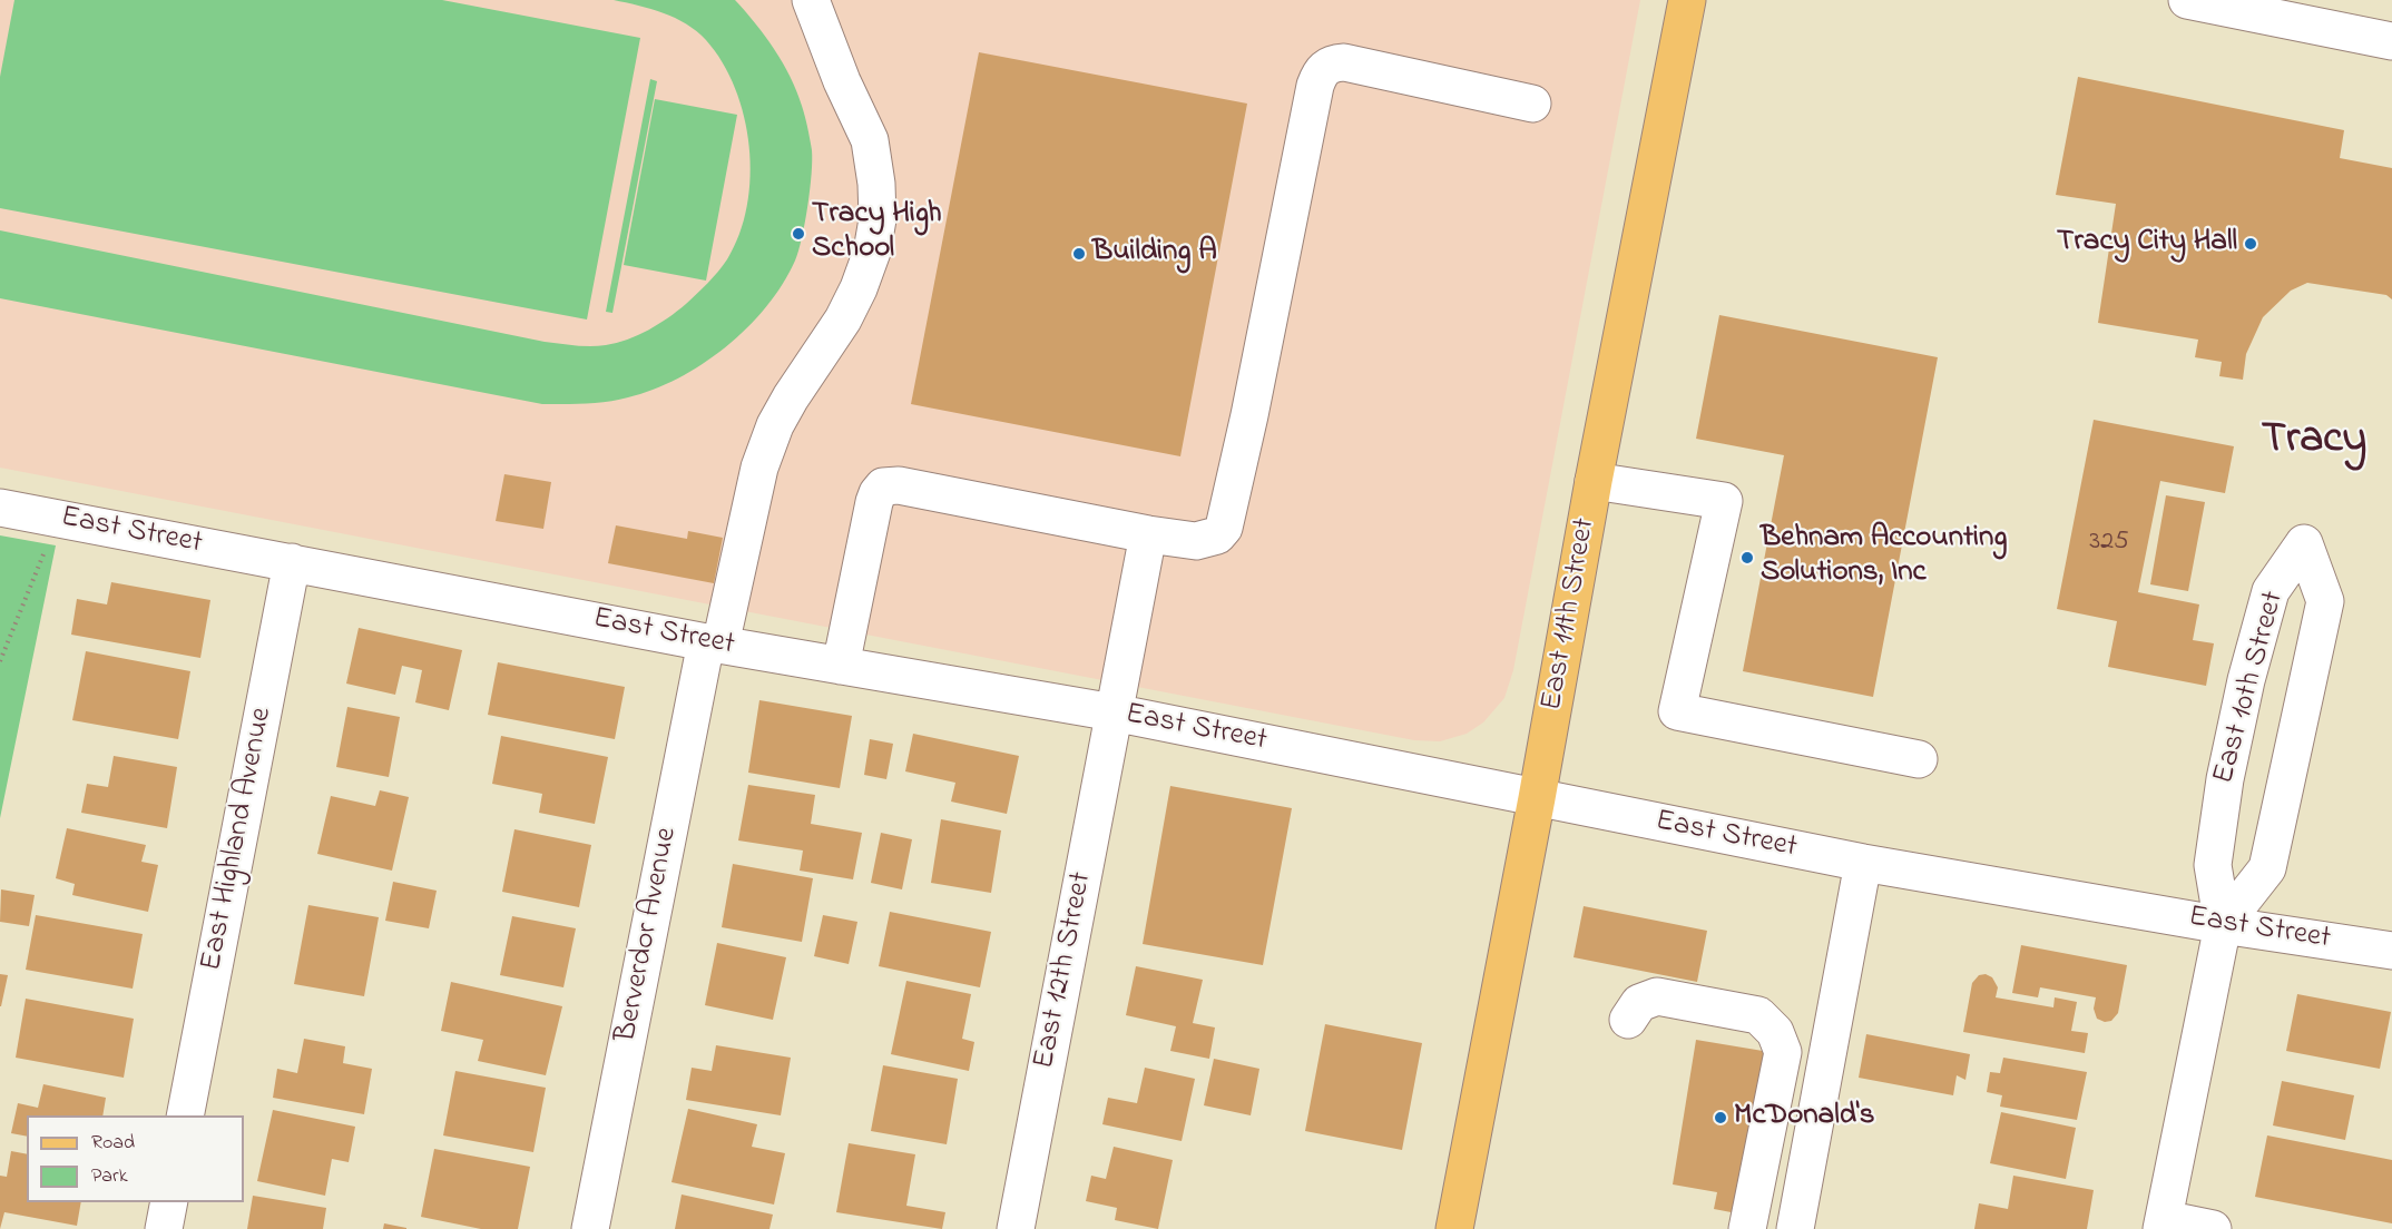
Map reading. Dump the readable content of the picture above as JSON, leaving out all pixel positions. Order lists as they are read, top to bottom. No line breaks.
{"streets":{"main road":["East 11th Street"],"street":["East Street","East 10th Street","East Highland Avenue","Berverdor Avenue","East 12th Street"]},"crossings":[["East Street","East 11th Street"],["East Street","East 10th Street"],["East Street","East Highland Avenue"],["East Street","Berverdor Avenue"],["East Street","East 12th Street"]],"districts":["Tracy"],"places":["Tracy High School","Tracy City Hall","Building A","Behnam Accounting Solutions, Inc","McDonald's"],"house_numbers":["325"],"legend":["Road","Park"]}
